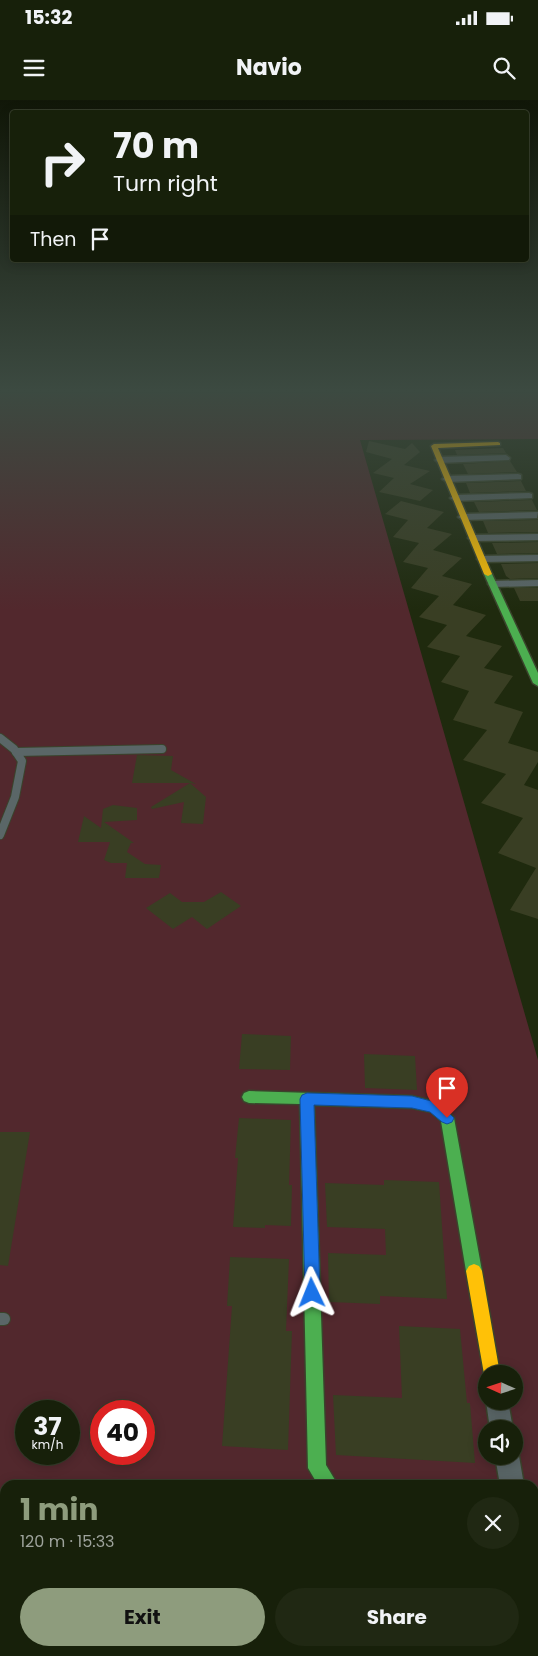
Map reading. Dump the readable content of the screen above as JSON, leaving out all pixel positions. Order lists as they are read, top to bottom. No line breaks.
{"north":"left","page":{"status":"15:32","header":"Navio","turn":["70 m","Turn right"],"then":"Then","speed":"37 km/h","limit":"40","heading":["1 min","120 m · 15:33"],"buttons":["Exit","Share"]}}
